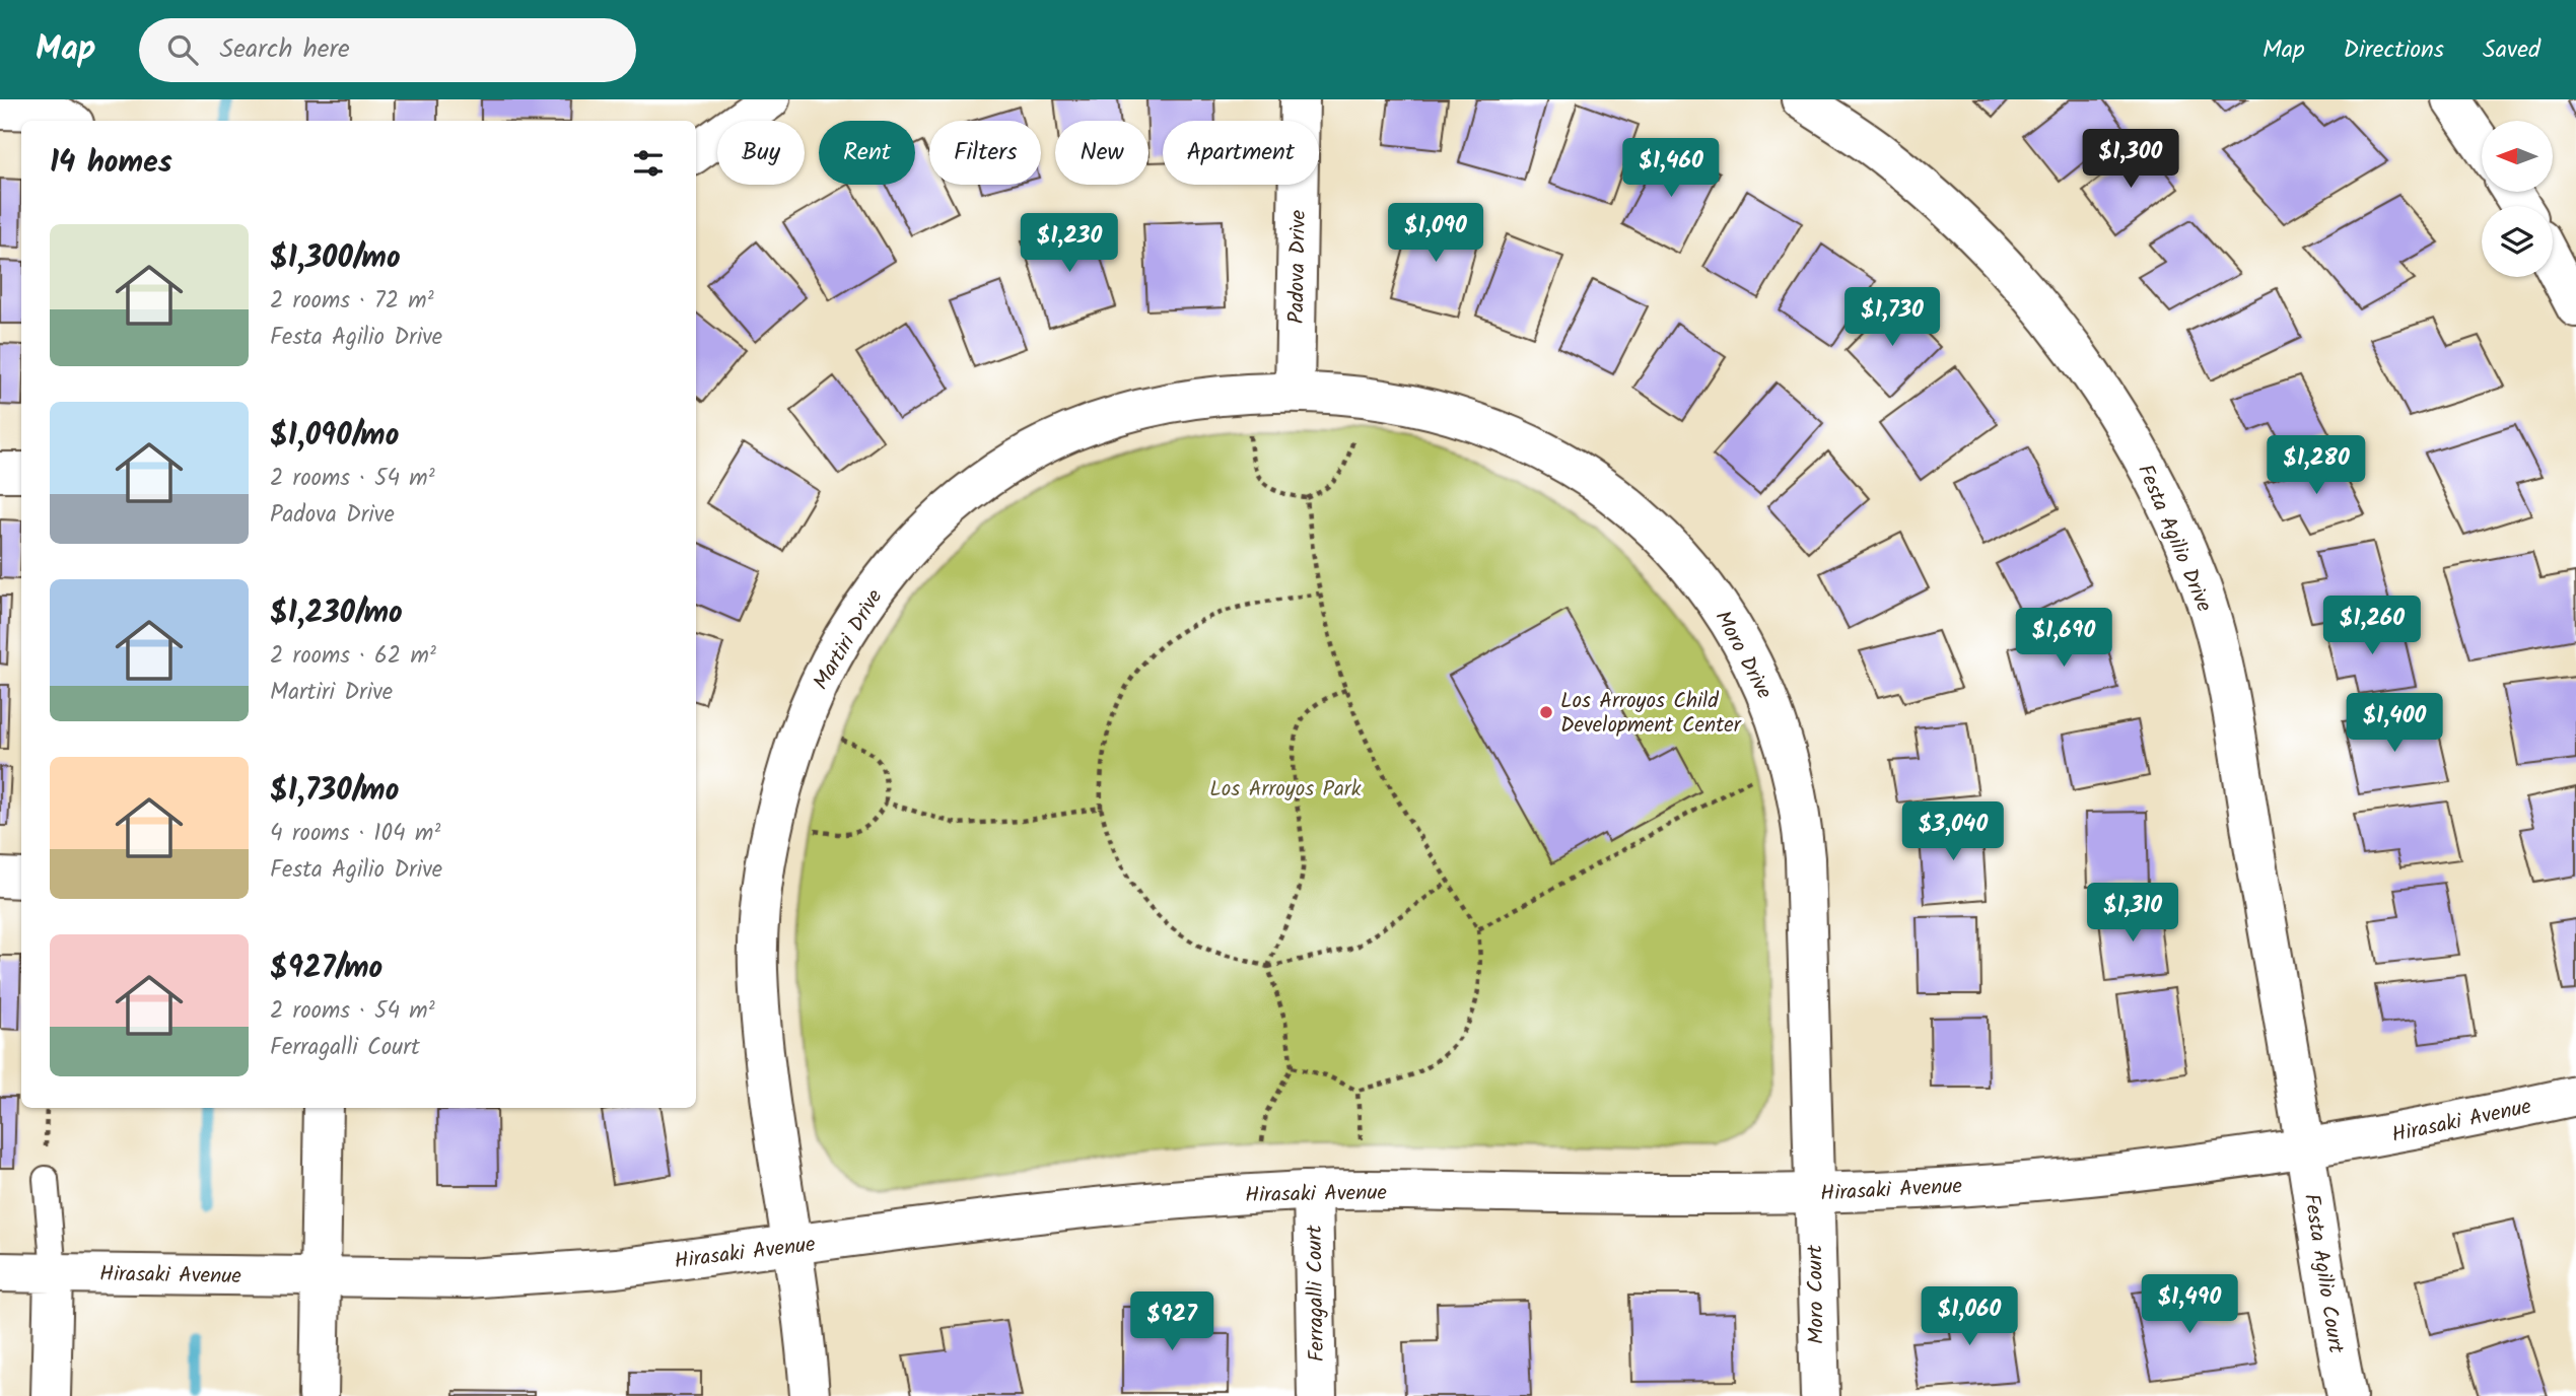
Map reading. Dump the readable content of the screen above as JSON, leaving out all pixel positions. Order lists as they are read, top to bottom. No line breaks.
{"streets":{"street":["Padova Drive","Festa Agilio Drive","Martiri Drive","Moro Drive","Hirasaki Avenue","Festa Agilio Court","Ferragalli Court","Moro Court"]},"crossings":[["Padova Drive","Martiri Drive"],["Padova Drive","Moro Drive"],["Festa Agilio Drive","Hirasaki Avenue"],["Festa Agilio Drive","Festa Agilio Court"],["Martiri Drive","Moro Drive"],["Martiri Drive","Hirasaki Avenue"],["Moro Drive","Hirasaki Avenue"],["Moro Drive","Moro Court"],["Hirasaki Avenue","Festa Agilio Court"],["Hirasaki Avenue","Ferragalli Court"],["Hirasaki Avenue","Moro Court"]],"parks":["Los Arroyos Park"],"places":["Los Arroyos Child Development Center"],"north":"left","page":{"header":"Map","search":"Search here","nav":["Map","Directions","Saved"],"chip":["Buy","Rent","Filters","New","Apartment"],"heading":"14 homes","price":["$1,300","$1,460","$1,090","$1,230","$1,730","$1,280","$1,260","$1,690","$1,400","$3,040","$1,310","$1,490","$1,060","$927"],"list":[{"name":"$1,300/mo","note":"2 rooms · 72 m² · Festa Agilio Drive"},{"name":"$1,090/mo","note":"2 rooms · 54 m² · Padova Drive"},{"name":"$1,230/mo","note":"2 rooms · 62 m² · Martiri Drive"},{"name":"$1,730/mo","note":"4 rooms · 104 m² · Festa Agilio Drive"},{"name":"$927/mo","note":"2 rooms · 54 m² · Ferragalli Court"}]}}
